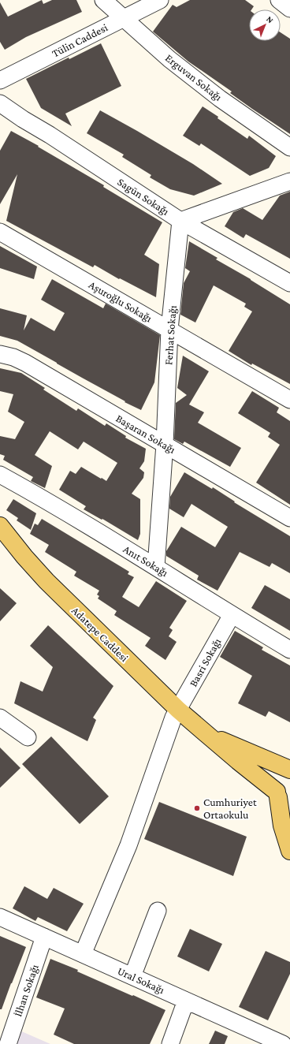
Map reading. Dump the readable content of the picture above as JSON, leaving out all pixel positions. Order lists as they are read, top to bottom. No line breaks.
{"streets":{"main road":["Adatepe Caddesi"],"street":["Tülin Caddesi","Erguvan Sokağı","Sagün Sokağı","Aşuroğlu Sokağı","Ferhat Sokağı","Başaran Sokağı","Anıt Sokağı","Basri Sokağı","Ural Sokağı","İlhan Sokağı"]},"crossings":[["Tülin Caddesi","Erguvan Sokağı"],["Sagün Sokağı","Ferhat Sokağı"],["Aşuroğlu Sokağı","Ferhat Sokağı"],["Ferhat Sokağı","Başaran Sokağı"],["Ferhat Sokağı","Anıt Sokağı"],["Anıt Sokağı","Basri Sokağı"],["Adatepe Caddesi","Basri Sokağı"],["Basri Sokağı","Ural Sokağı"],["Ural Sokağı","İlhan Sokağı"]],"places":["Cumhuriyet Ortaokulu"],"north":"top right"}
